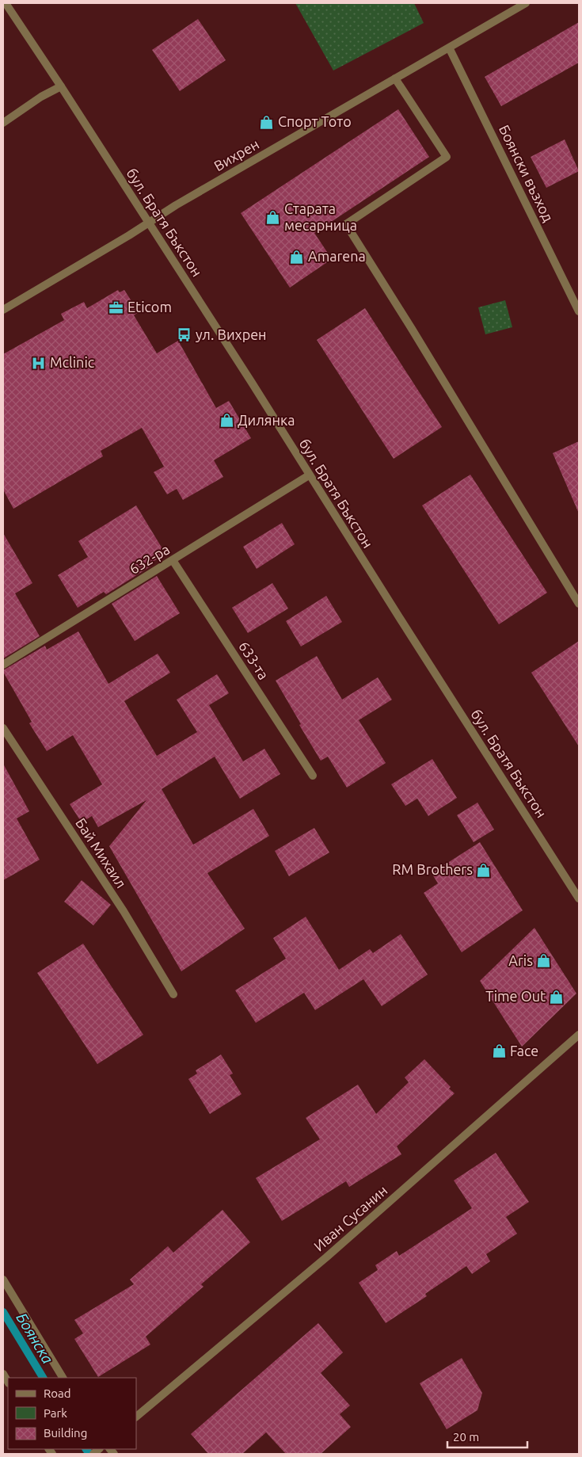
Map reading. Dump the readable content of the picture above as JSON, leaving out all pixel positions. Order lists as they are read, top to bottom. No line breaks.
{"streets":{"street":["Вихрен","Боянски възход","бул. Братя Бъкстон","632-ра","633-та","Бай Михаил","Иван Сусанин"]},"crossings":[["Вихрен","Боянски възход"],["Вихрен","бул. Братя Бъкстон"],["бул. Братя Бъкстон","632-ра"],["632-ра","633-та"]],"water":["Боянска"],"places":{"shop":["Спорт Тото","Старата месарница","Amarena","Дилянка","RM Brothers","Aris","Time Out","Face"],"office":["Eticom"],"bus stop":["ул. Вихрен"],"hospital":["Mclinic"]},"legend":["Road","Park","Building"],"scale_bar":"20 m"}
